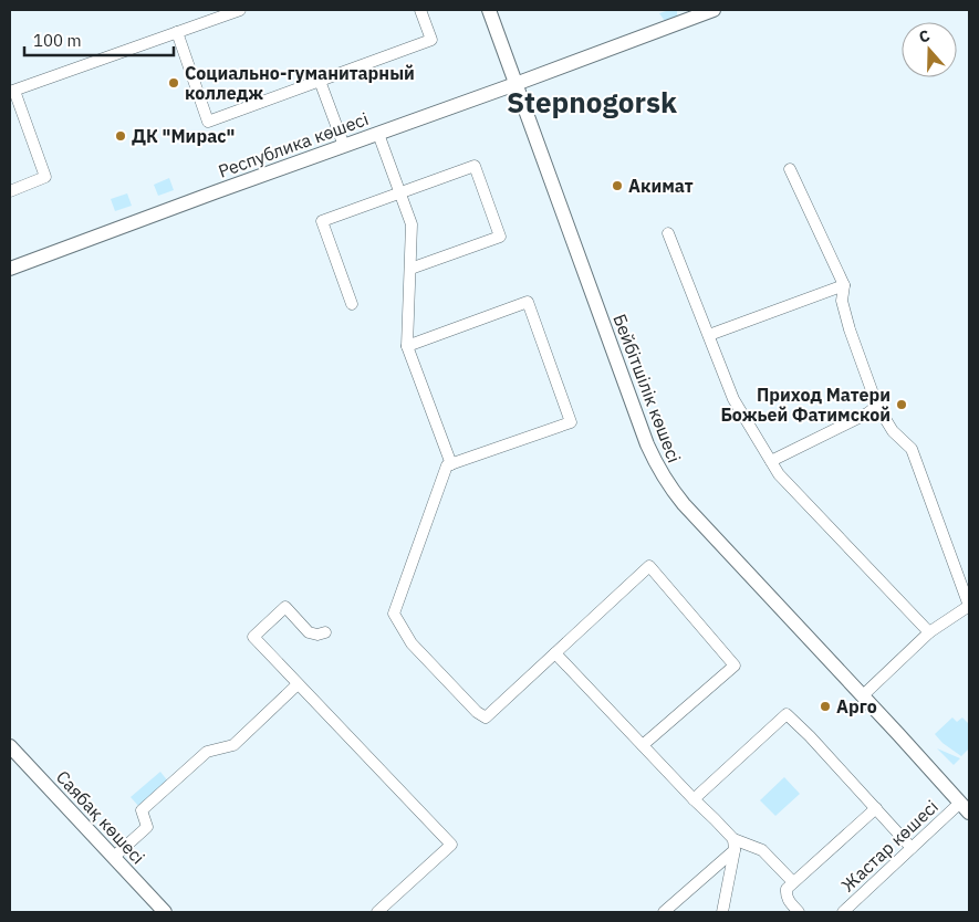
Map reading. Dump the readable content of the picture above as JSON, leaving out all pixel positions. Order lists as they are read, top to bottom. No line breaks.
{"streets":{"street":["Республика көшесі","Бейбітшілік көшесі","Саябақ көшесі","Жастар көшесі"]},"crossings":[["Республика көшесі","Бейбітшілік көшесі"],["Бейбітшілік көшесі","Жастар көшесі"]],"districts":["Stepnogorsk"],"places":["Социально-гуманитарный колледж","ДК \"Мирас\"","Акимат","Приход Матери Божьей Фатимской","Арго"],"scale_bar":"100 m","north":"top"}
